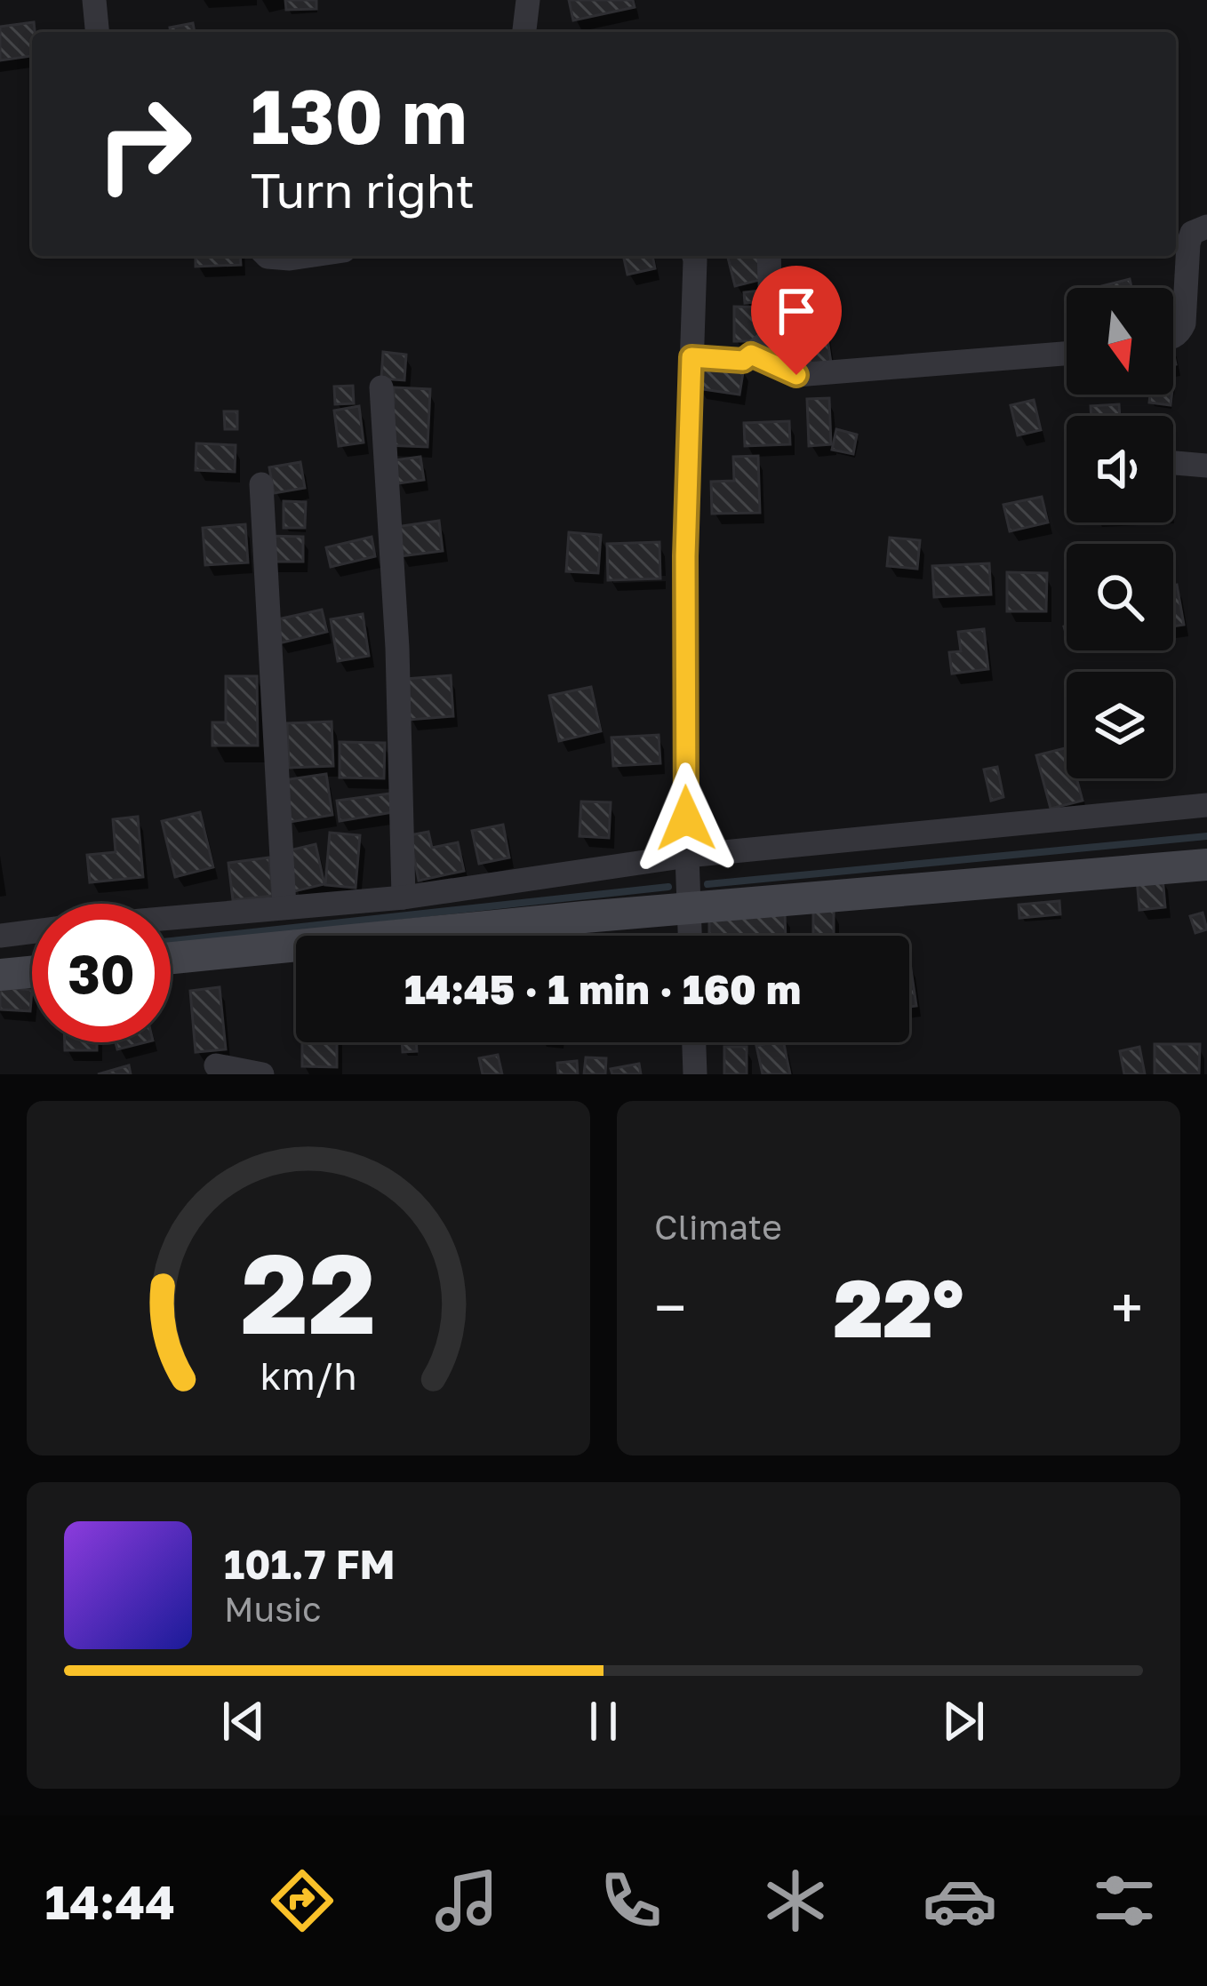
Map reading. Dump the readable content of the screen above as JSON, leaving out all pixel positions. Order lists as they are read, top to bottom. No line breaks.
{"north":"bottom","page":{"turn":["130 m","Turn right"],"limit":"30","trip":"14:45 · 1 min · 160 m","tile":"Climate","heat":["−","22°","+"],"song":["101.7 FM","Music"],"tabs":"14:44","gauge":["22","km/h"]}}
